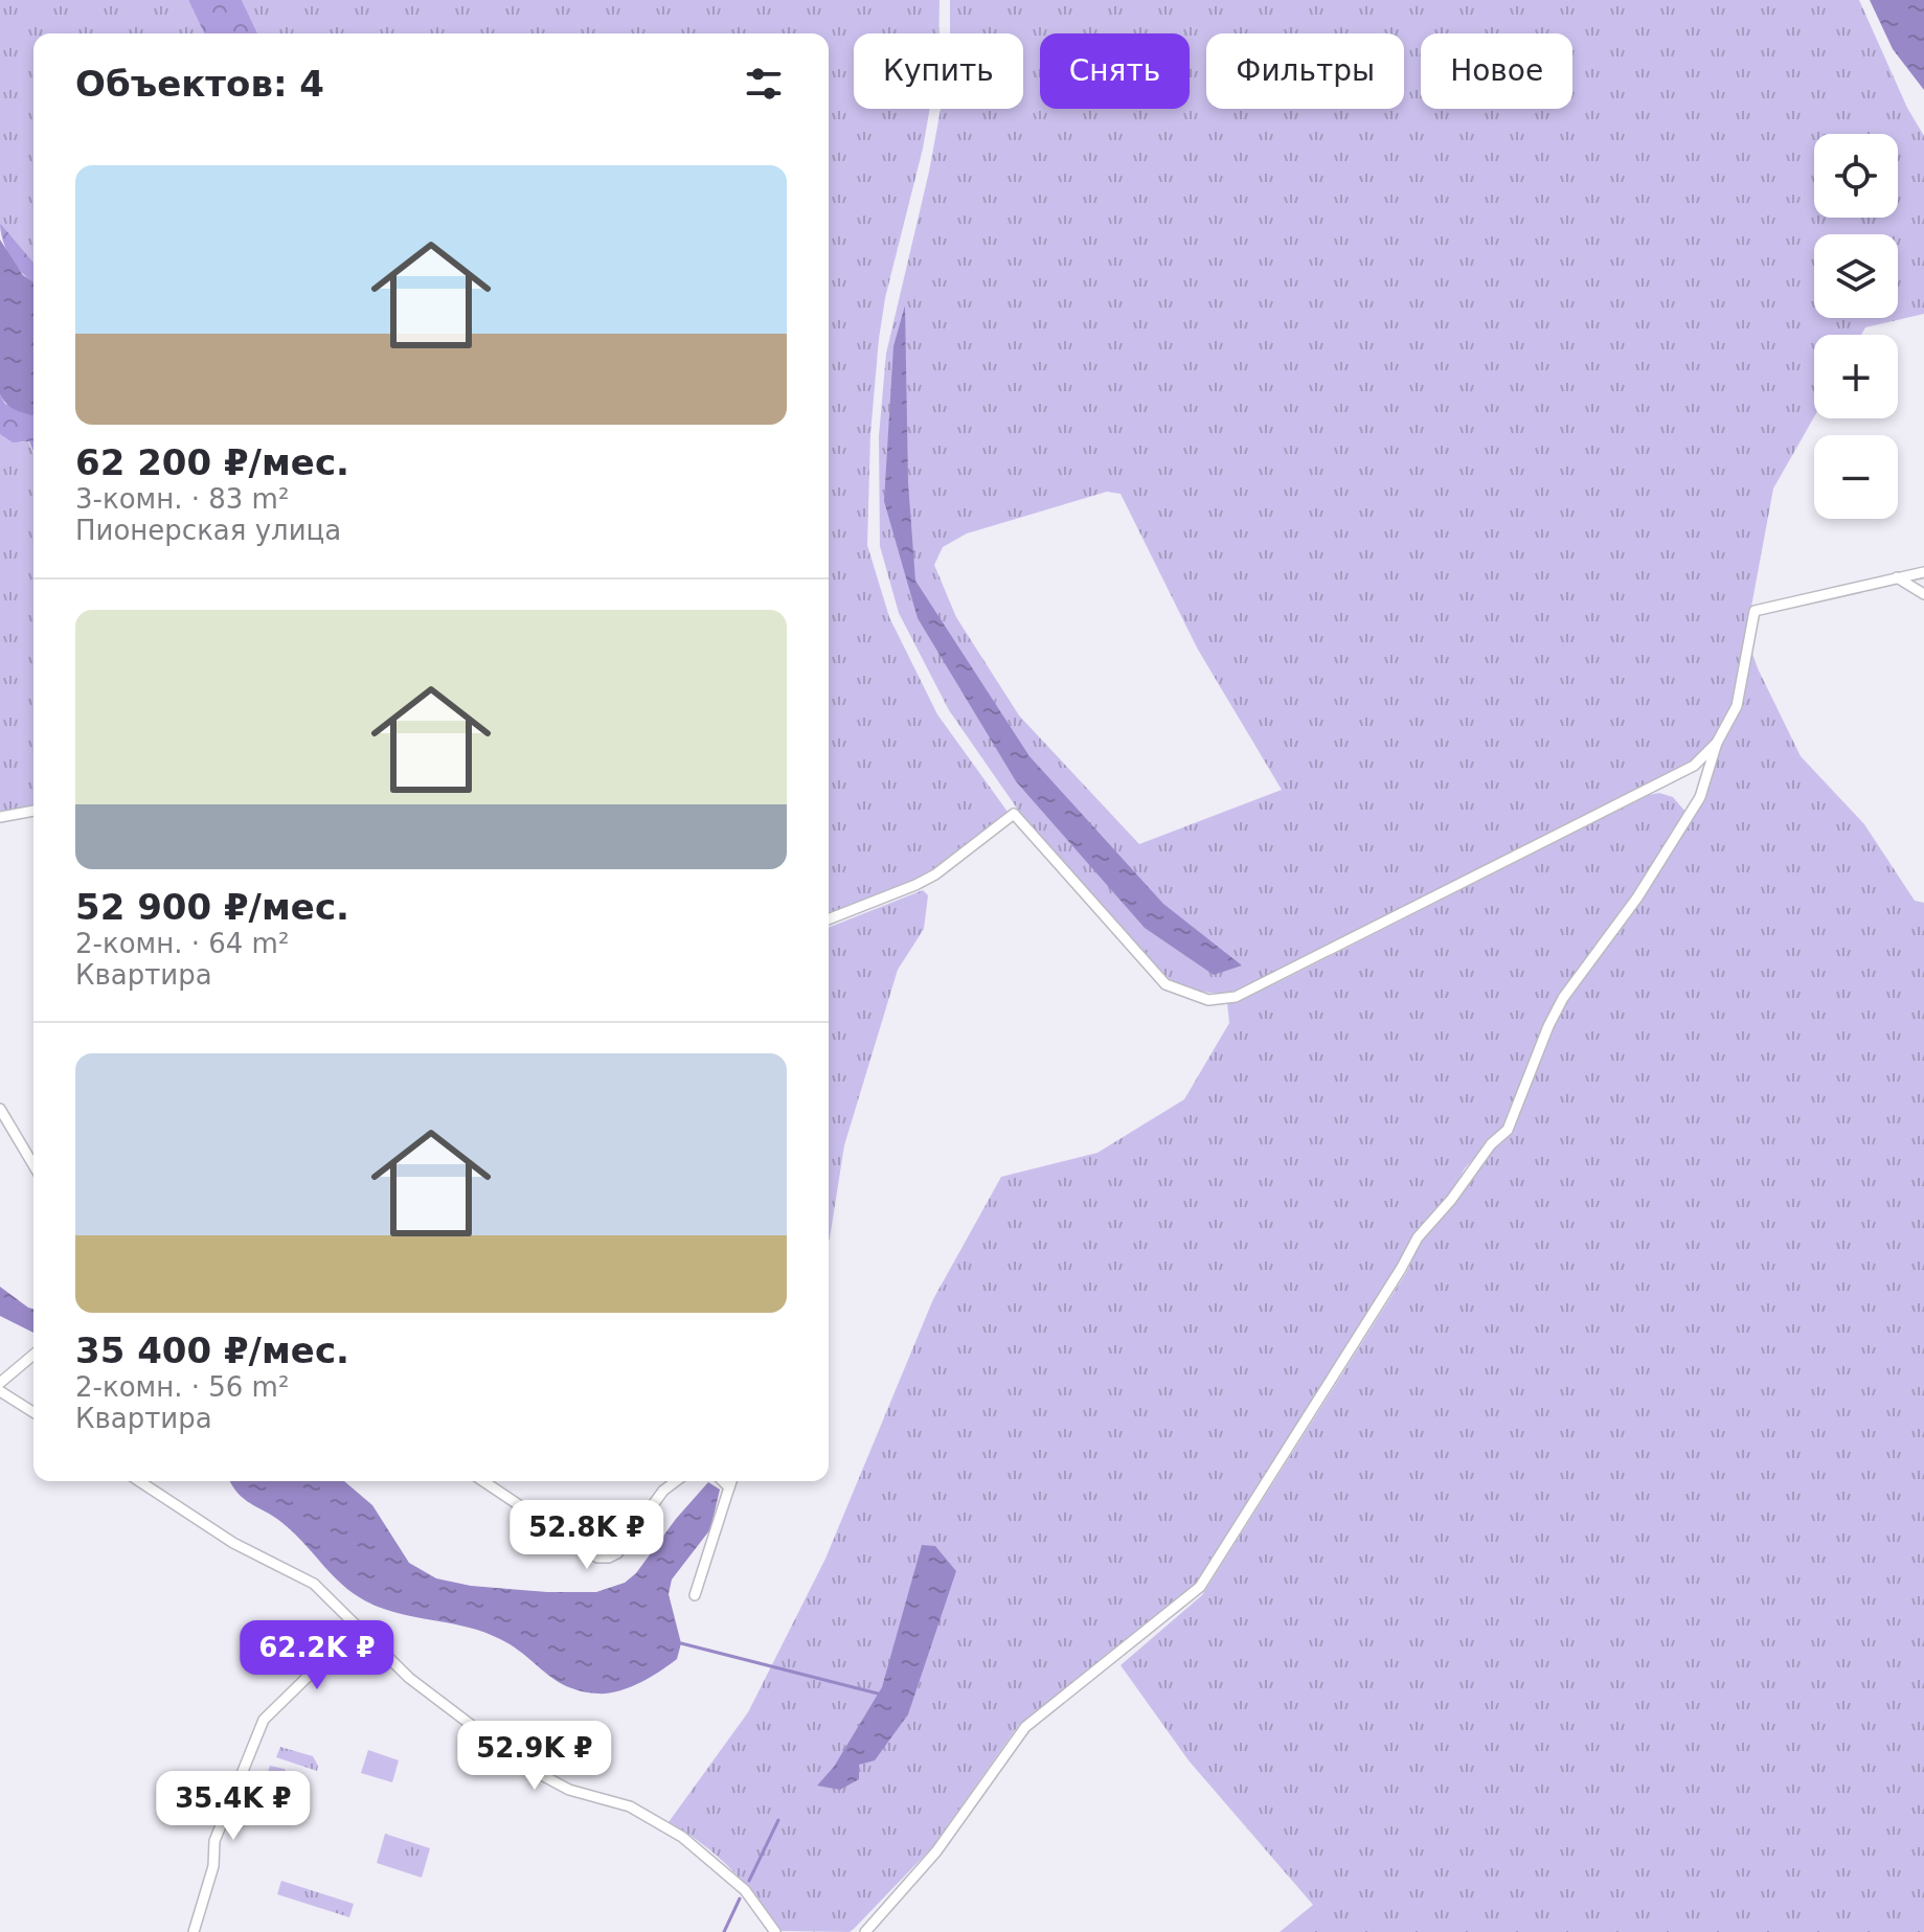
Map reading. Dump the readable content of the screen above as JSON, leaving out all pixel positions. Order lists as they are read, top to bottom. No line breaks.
{"page":{"chip":["Купить","Снять","Фильтры","Новое"],"heading":"Объектов: 4","map_buttons":["+","−"],"list":[{"name":"62 200 ₽/мес.","note":"3-комн. · 83 m² · Пионерская улица"},{"name":"52 900 ₽/мес.","note":"2-комн. · 64 m² · Квартира"},{"name":"35 400 ₽/мес.","note":"2-комн. · 56 m² · Квартира"}],"price":["52.8K ₽","62.2K ₽","52.9K ₽","35.4K ₽"]}}
